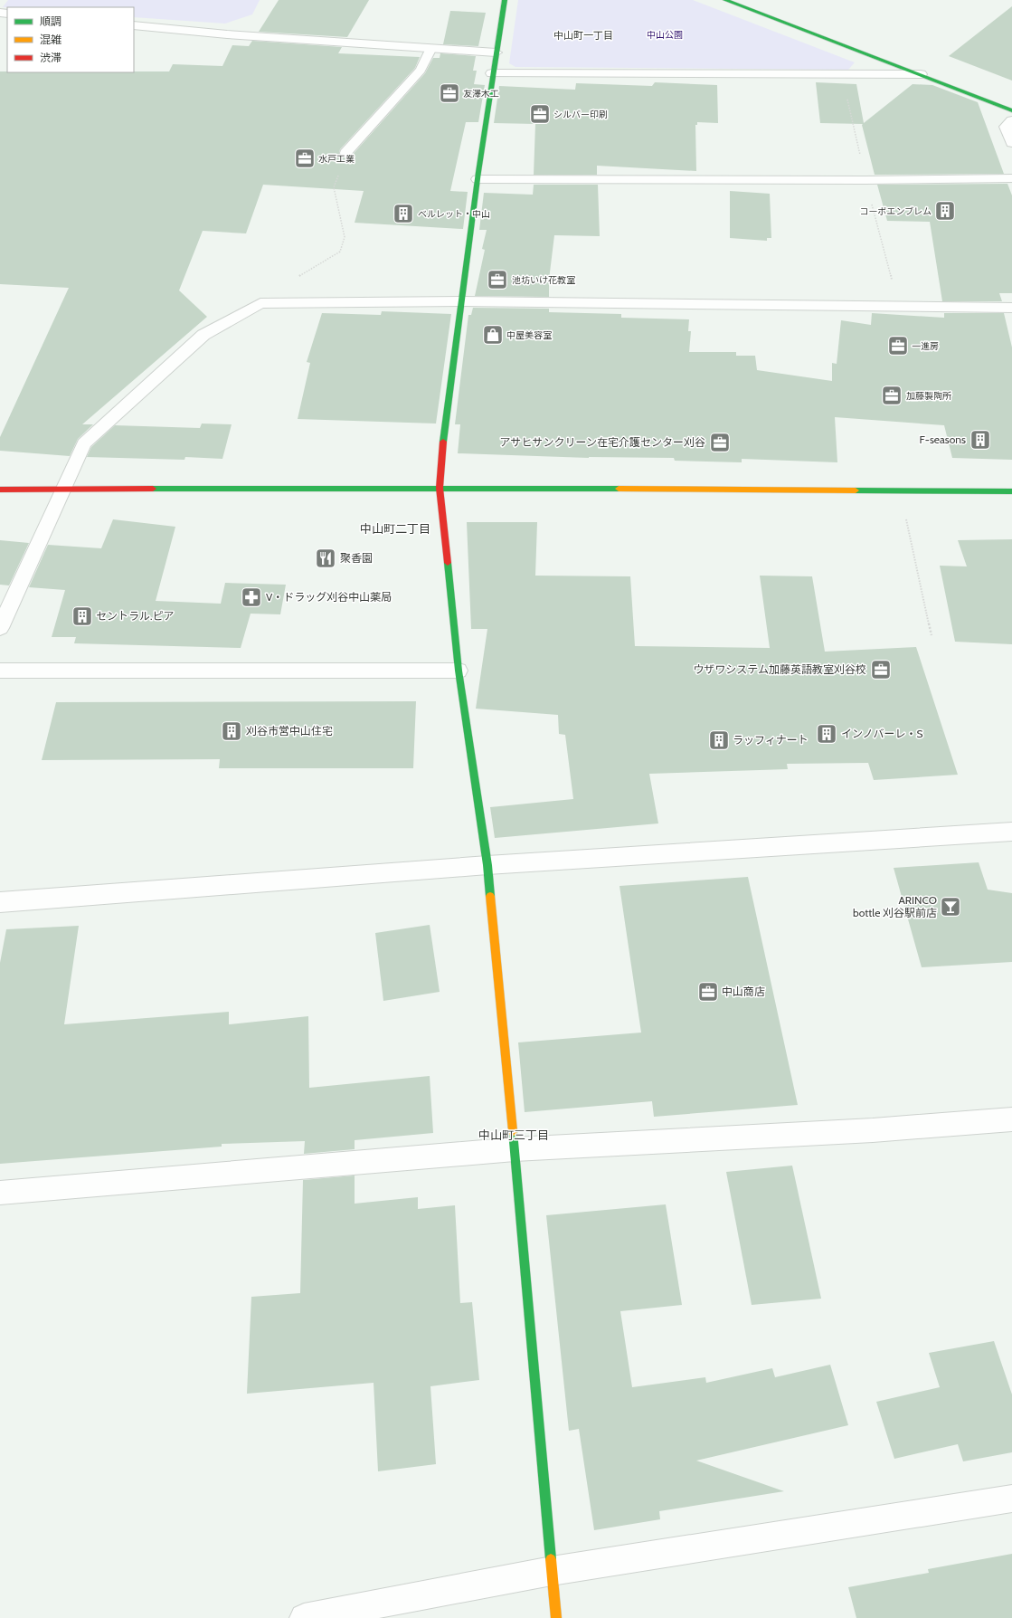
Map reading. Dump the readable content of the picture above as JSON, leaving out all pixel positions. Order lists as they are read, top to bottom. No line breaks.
{"districts":["中山町一丁目","中山町二丁目","中山町三丁目"],"parks":["中山公園"],"places":{"office":["友澤木工","シルバー印刷","水戸工業","池坊いけ花教室","一進房","加藤製陶所","アサヒサンクリーン在宅介護センター刈谷","ウザワシステム加藤英語教室刈谷校","中山商店"],"building":["コーポエンブレム","ベルレット・中山","F-seasons","セントラル.ピア","刈谷市営中山住宅","インノバーレ・S","ラッフィナート"],"shop":["中屋美容室"],"restaurant":["聚香園"],"pharmacy":["V・ドラッグ刈谷中山薬局"],"bar":["ARINCO bottle 刈谷駅前店"]},"legend":["順調","混雑","渋滞"]}
